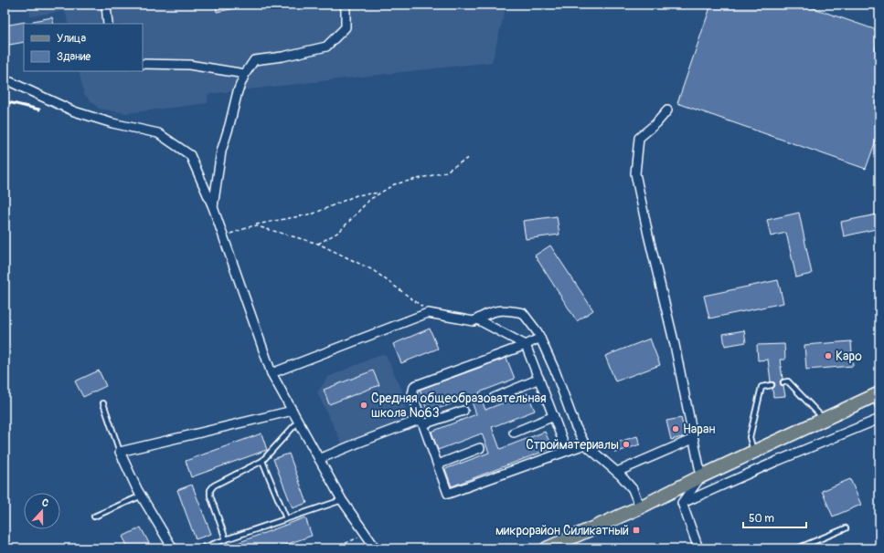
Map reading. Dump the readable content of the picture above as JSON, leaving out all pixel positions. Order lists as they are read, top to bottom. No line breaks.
{"places":{"other":["Каро","Средняя общеобразовательная школа №63","Наран","Стройматериалы"],"transit":["микрорайон Силикатный"]},"legend":["Улица","Здание"],"scale_bar":"50 m","north":"top"}
